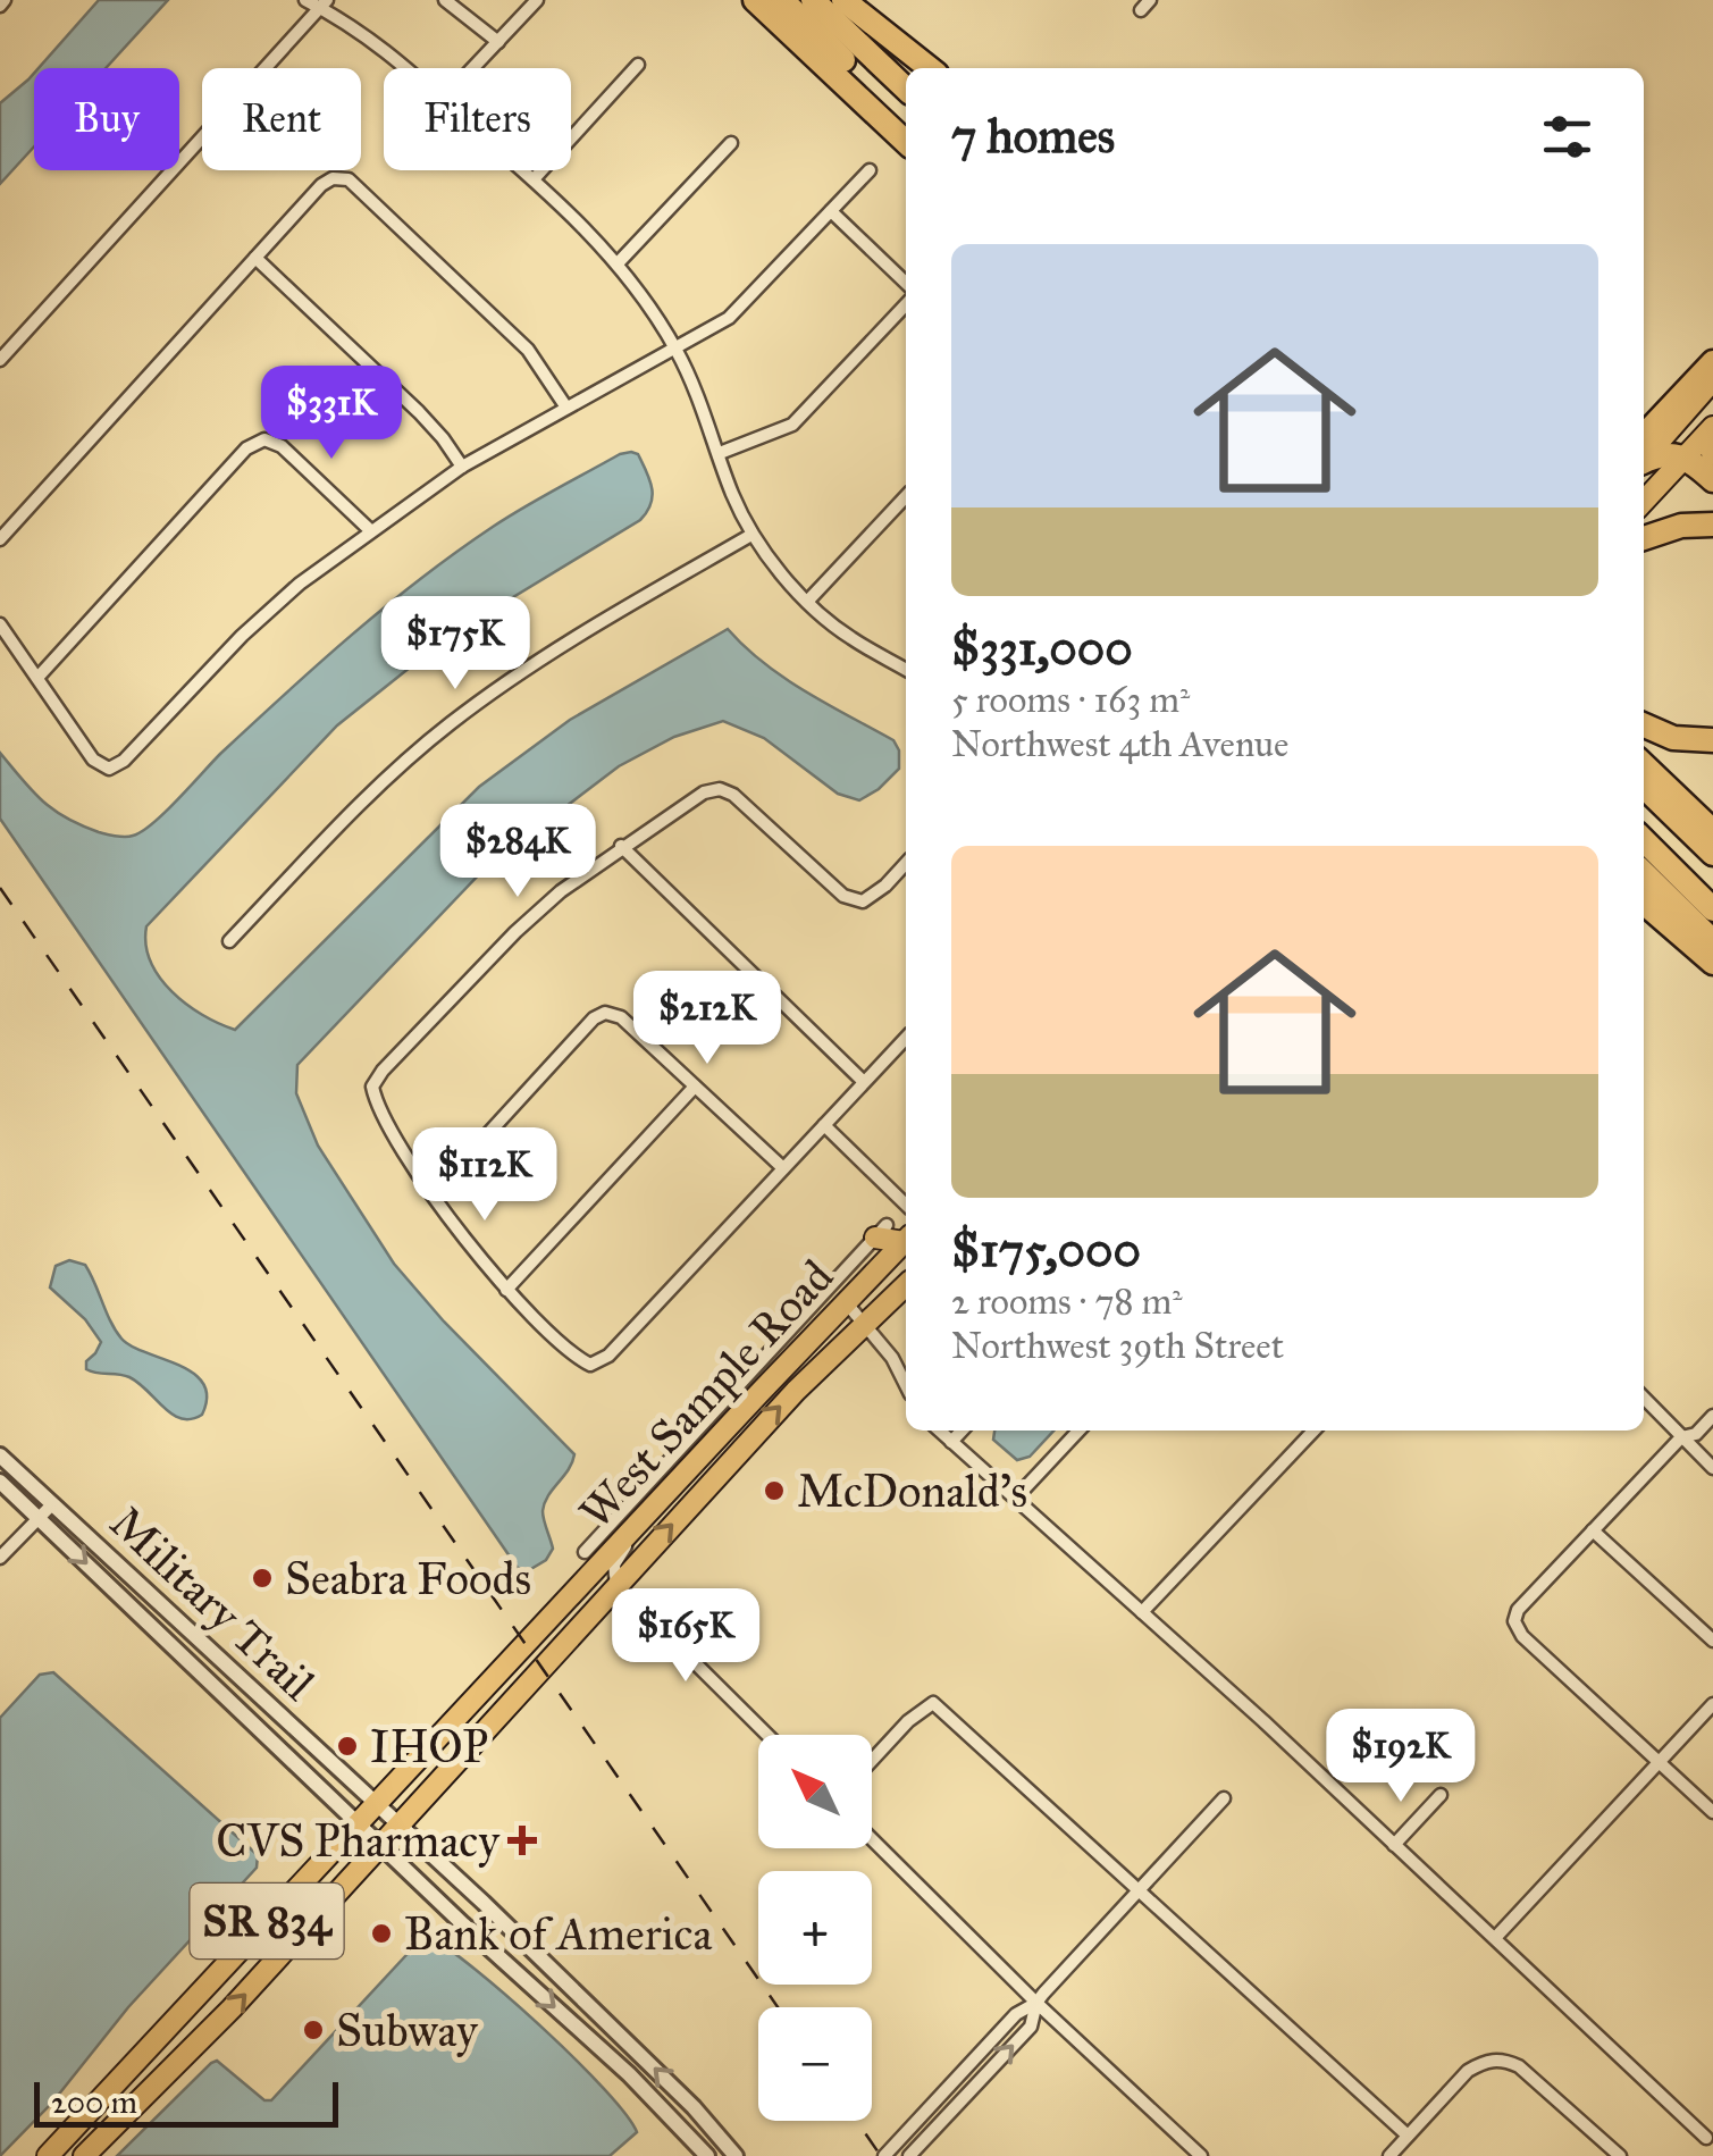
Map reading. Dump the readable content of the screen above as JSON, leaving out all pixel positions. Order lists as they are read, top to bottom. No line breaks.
{"streets":{"main road":["West Sample Road","SR 834"],"street":["Military Trail"]},"crossings":[["West Sample Road","Military Trail"]],"places":{"other":["McDonald's","Seabra Foods","IHOP","Bank of America","Subway"],"health":["CVS Pharmacy"]},"scale_bar":"200 m","north":"top left","page":{"chip":["Buy","Rent","Filters"],"heading":"7 homes","list":[{"name":"$331,000","note":"5 rooms · 163 m² · Northwest 4th Avenue"},{"name":"$175,000","note":"2 rooms · 78 m² · Northwest 39th Street"}],"price":["$331K","$175K","$284K","$212K","$112K","$165K","$192K"],"map_buttons":["+","−"],"scale":"200 m"}}
